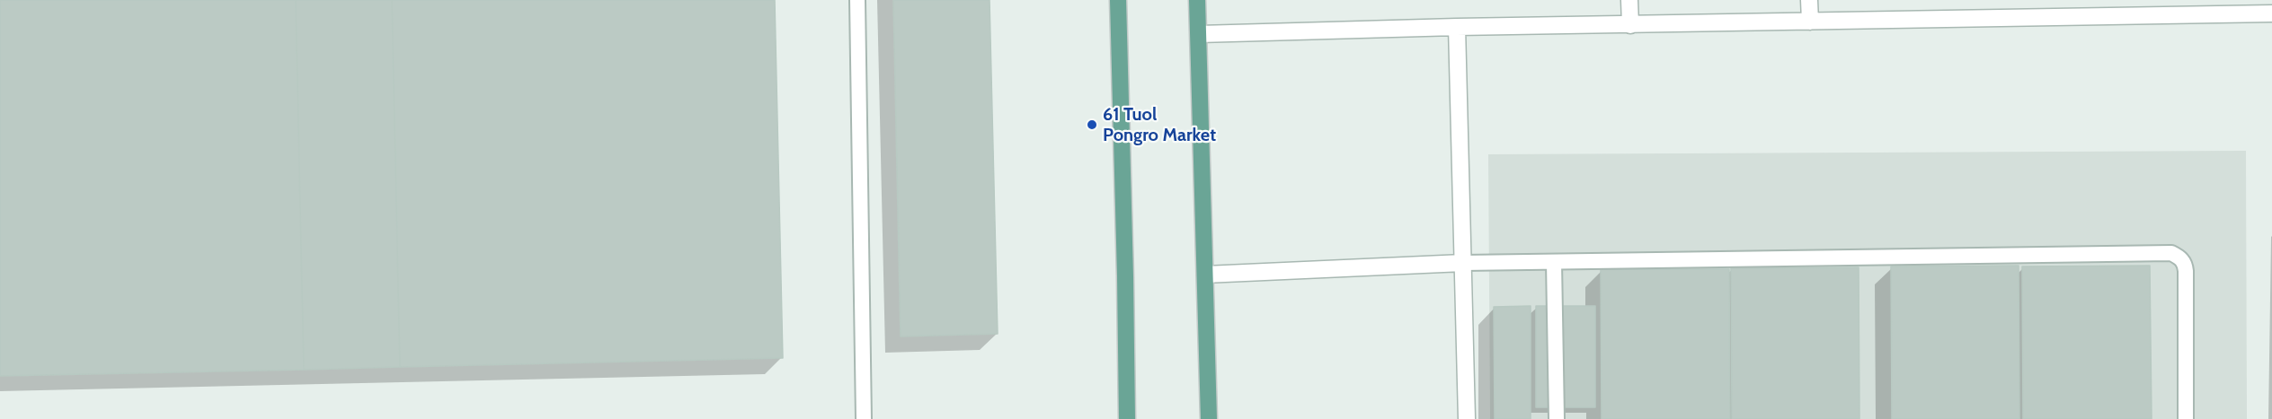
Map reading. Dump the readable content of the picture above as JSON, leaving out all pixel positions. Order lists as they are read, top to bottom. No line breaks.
{"places":["61 Tuol Pongro Market"]}
